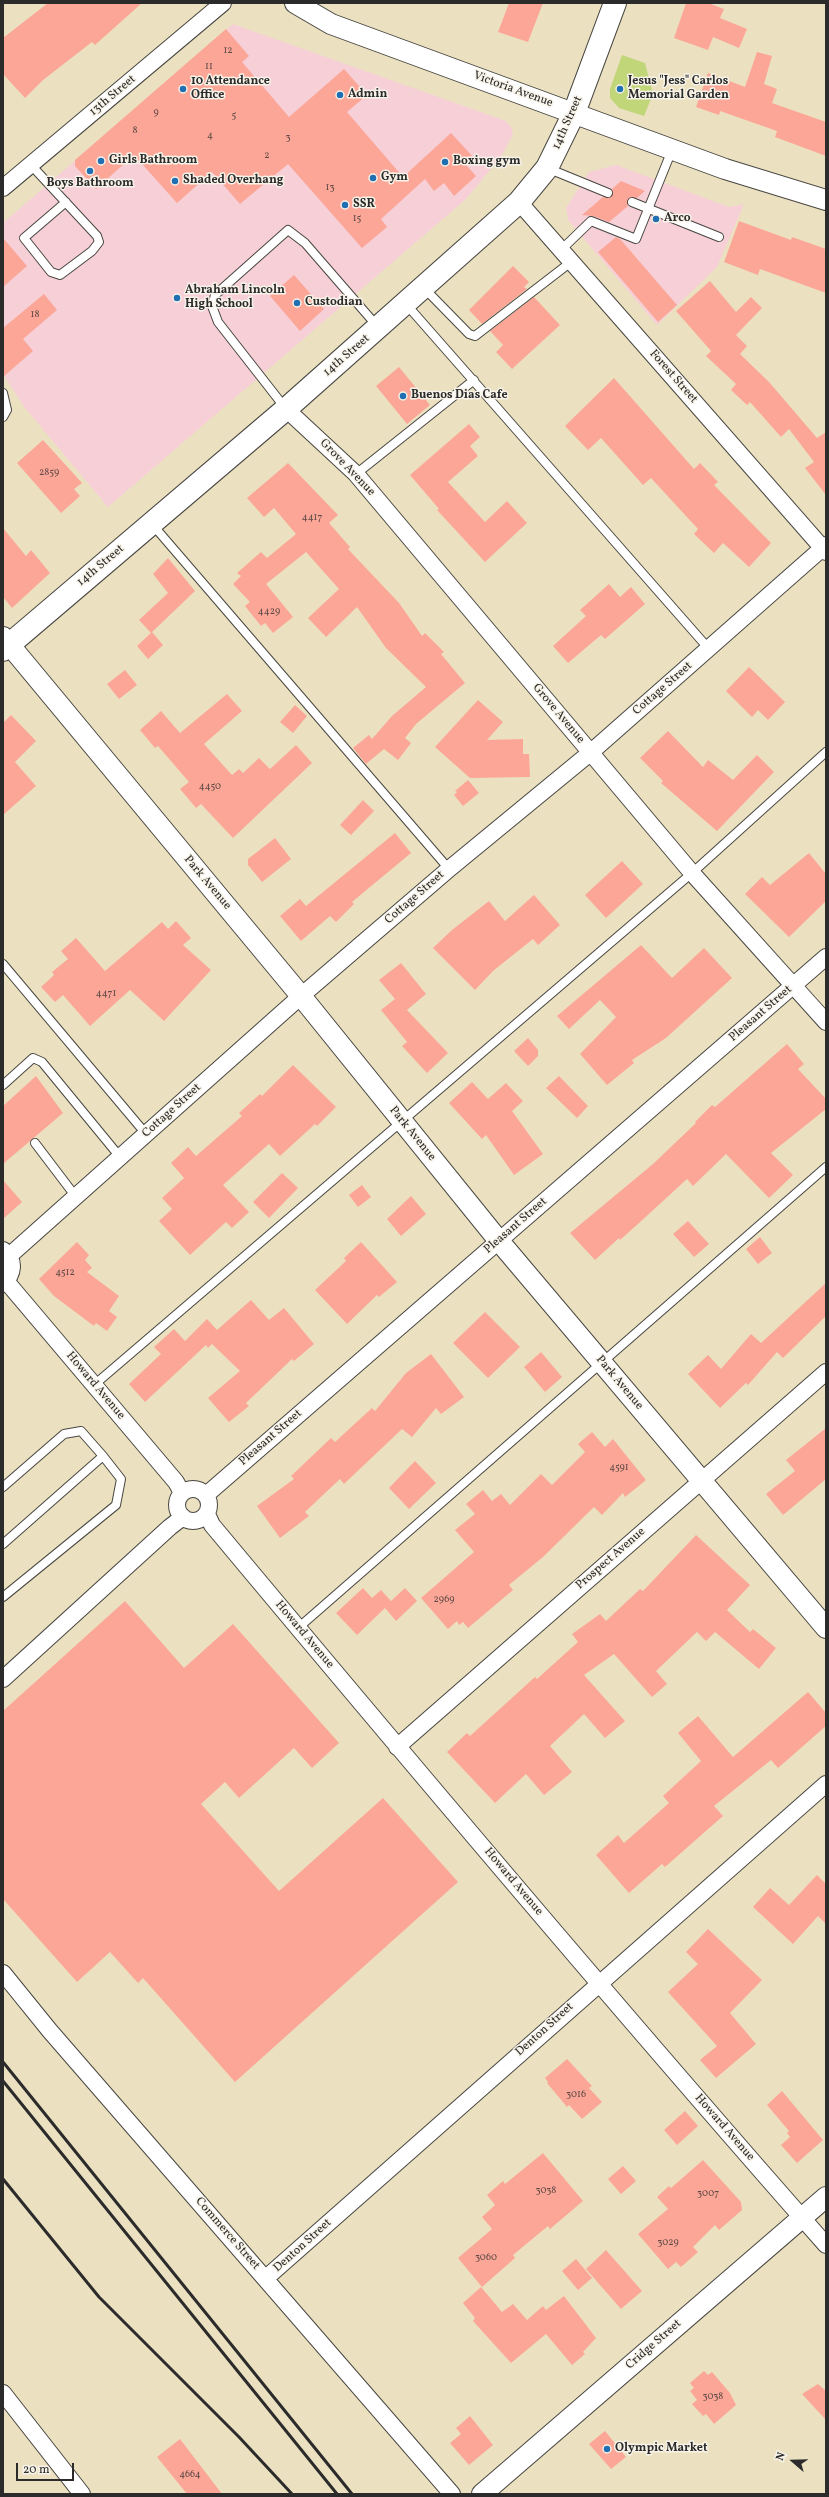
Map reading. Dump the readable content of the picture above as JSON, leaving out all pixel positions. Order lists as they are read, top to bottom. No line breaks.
{"streets":{"main road":["14th Street"],"street":["Victoria Avenue","13th Street","Forest Street","Grove Avenue","Cottage Street","Park Avenue","Pleasant Street","Howard Avenue","Prospect Avenue","Denton Street","Commerce Street","Cridge Street"]},"crossings":[["Victoria Avenue","14th Street"],["14th Street","Forest Street"],["14th Street","Grove Avenue"],["14th Street","Park Avenue"],["Forest Street","Cottage Street"],["Grove Avenue","Cottage Street"],["Grove Avenue","Pleasant Street"],["Cottage Street","Park Avenue"],["Park Avenue","Pleasant Street"],["Park Avenue","Prospect Avenue"],["Pleasant Street","Howard Avenue"],["Howard Avenue","Prospect Avenue"],["Howard Avenue","Denton Street"],["Howard Avenue","Cridge Street"],["Denton Street","Commerce Street"]],"places":["10 Attendance Office","Jesus \"Jess\" Carlos Memorial Garden","Admin","Girls Bathroom","Boxing gym","Boys Bathroom","Gym","Shaded Overhang","SSR","Arco","Abraham Lincoln High School","Custodian","Buenos Dias Cafe","Olympic Market"],"house_numbers":["12","11","9","5","8","4","3","2","13","15","18","2859","4417","4429","4450","4471","4512","4591","2969","3016","3038","3007","3029","3060","3038","4664"],"scale_bar":"20 m","north":"left"}
